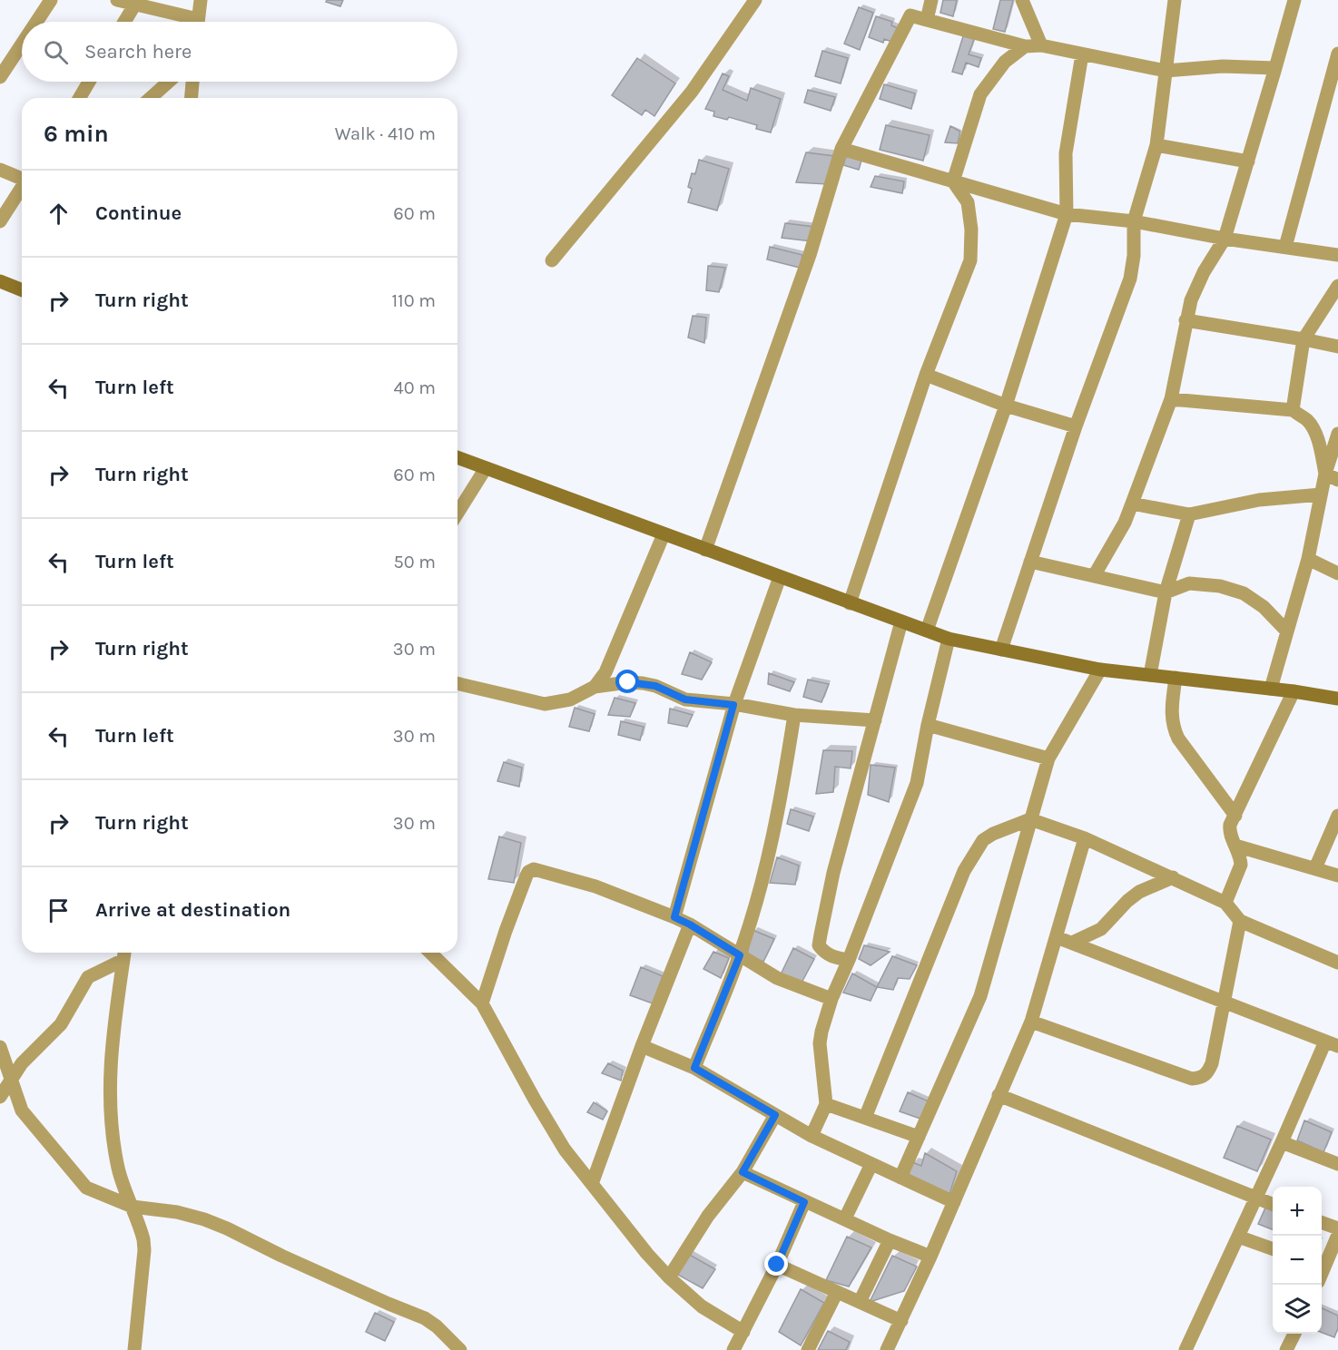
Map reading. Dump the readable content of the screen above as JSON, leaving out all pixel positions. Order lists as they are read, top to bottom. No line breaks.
{"page":{"search":"Search here","heading":["6 min","Walk · 410 m"],"list":[["Continue","60 m"],["Turn right","110 m"],["Turn left","40 m"],["Turn right","60 m"],["Turn left","50 m"],["Turn right","30 m"],["Turn left","30 m"],["Turn right","30 m"],"Arrive at destination"],"map_buttons":["+","−"]}}
